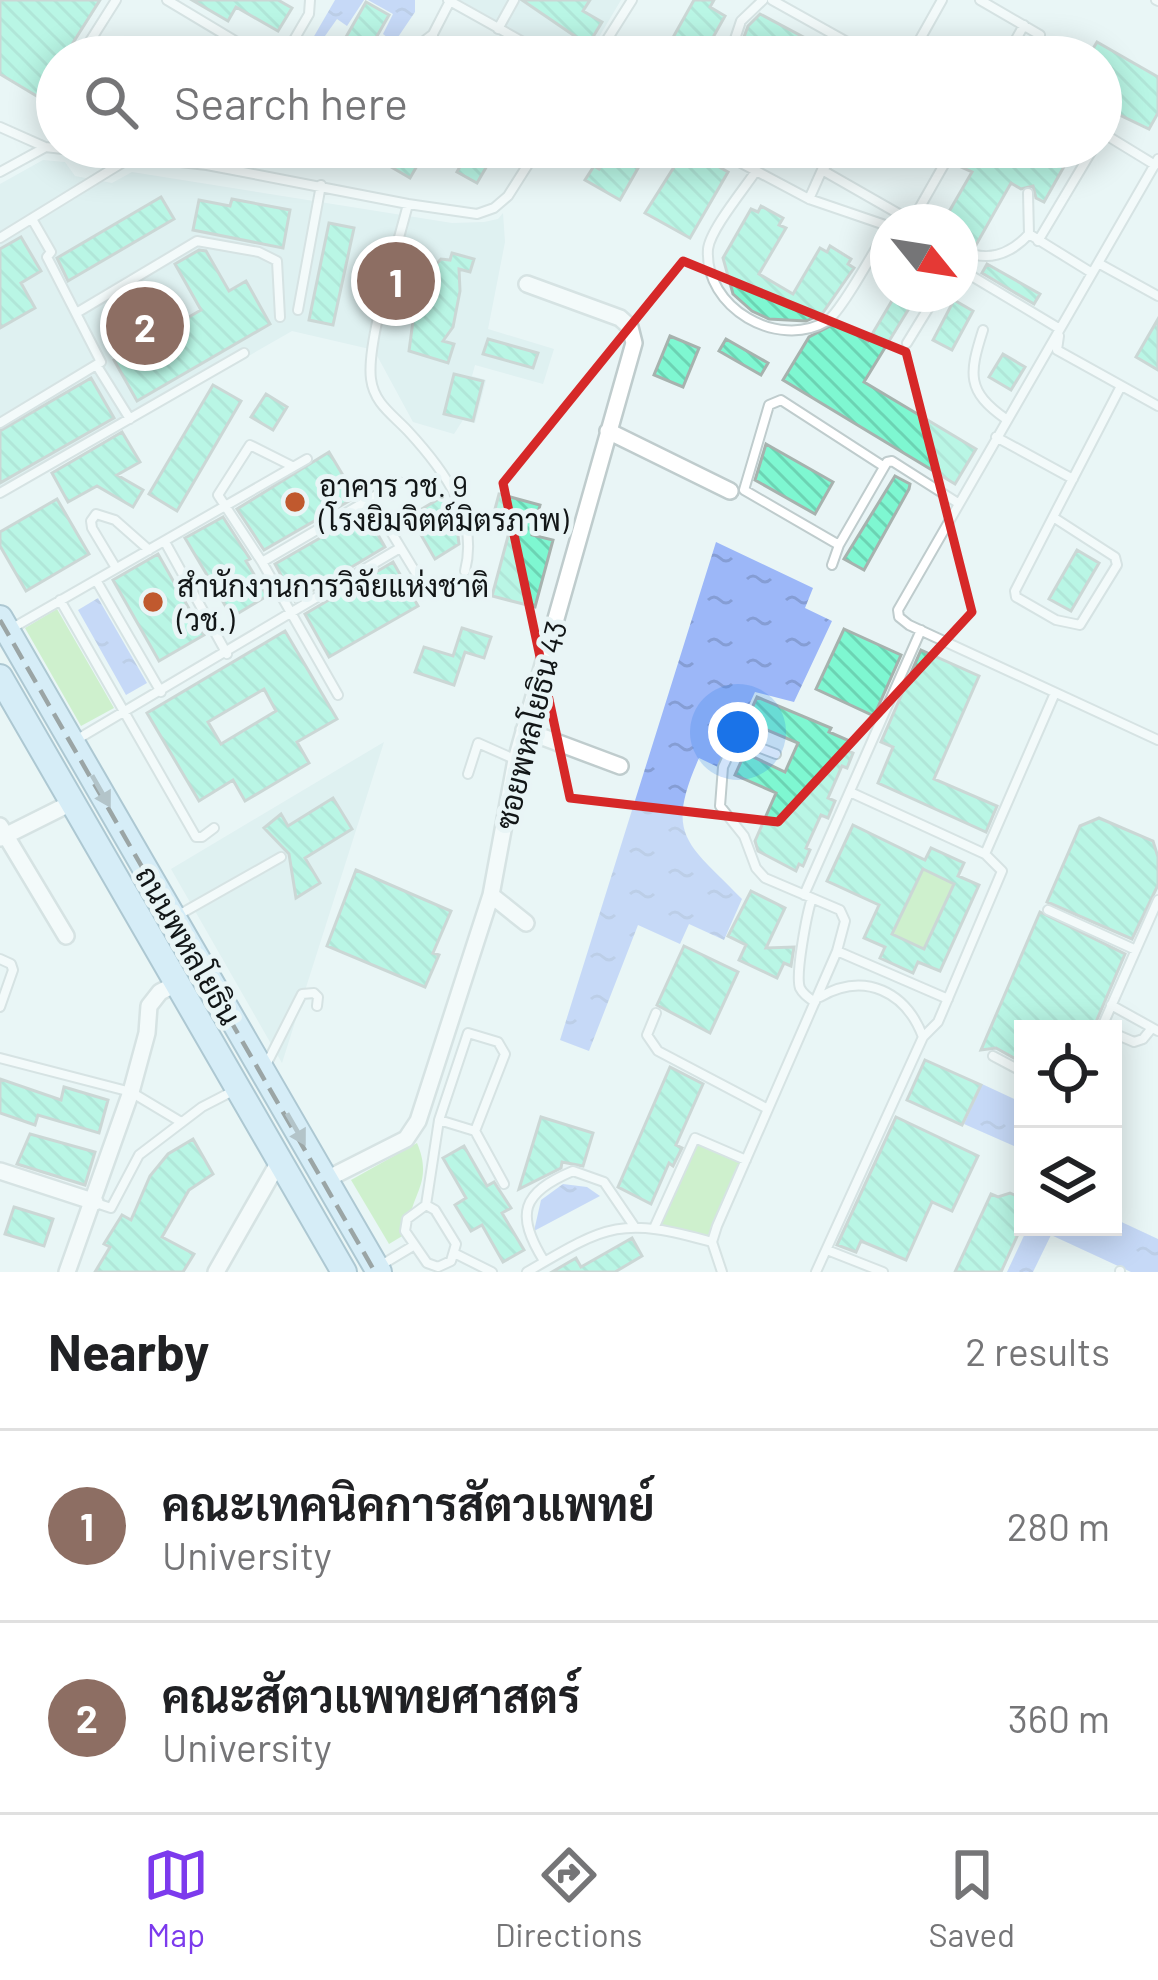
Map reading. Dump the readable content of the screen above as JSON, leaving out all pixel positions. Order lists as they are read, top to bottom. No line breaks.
{"streets":{"main road":["ถนนพหลโยธิน"],"street":["ซอยพหลโยธิน 43"]},"crossings":[["ซอยพหลโยธิน 43","ถนนพหลโยธิน"]],"places":["อาคาร วช. 9 (โรงยิมจิตต์มิตรภาพ)","สำนักงานการวิจัยแห่งชาติ (วช.)"],"north":"bottom right","page":{"search":"Search here","pins":["1","2"],"heading":["Nearby","2 results"],"list":[{"mark":"1","name":"คณะเทคนิคการสัตวแพทย์","note":"University","value":"280 m"},{"mark":"2","name":"คณะสัตวแพทยศาสตร์","note":"University","value":"360 m"}],"nav":["Map","Directions","Saved"]}}
